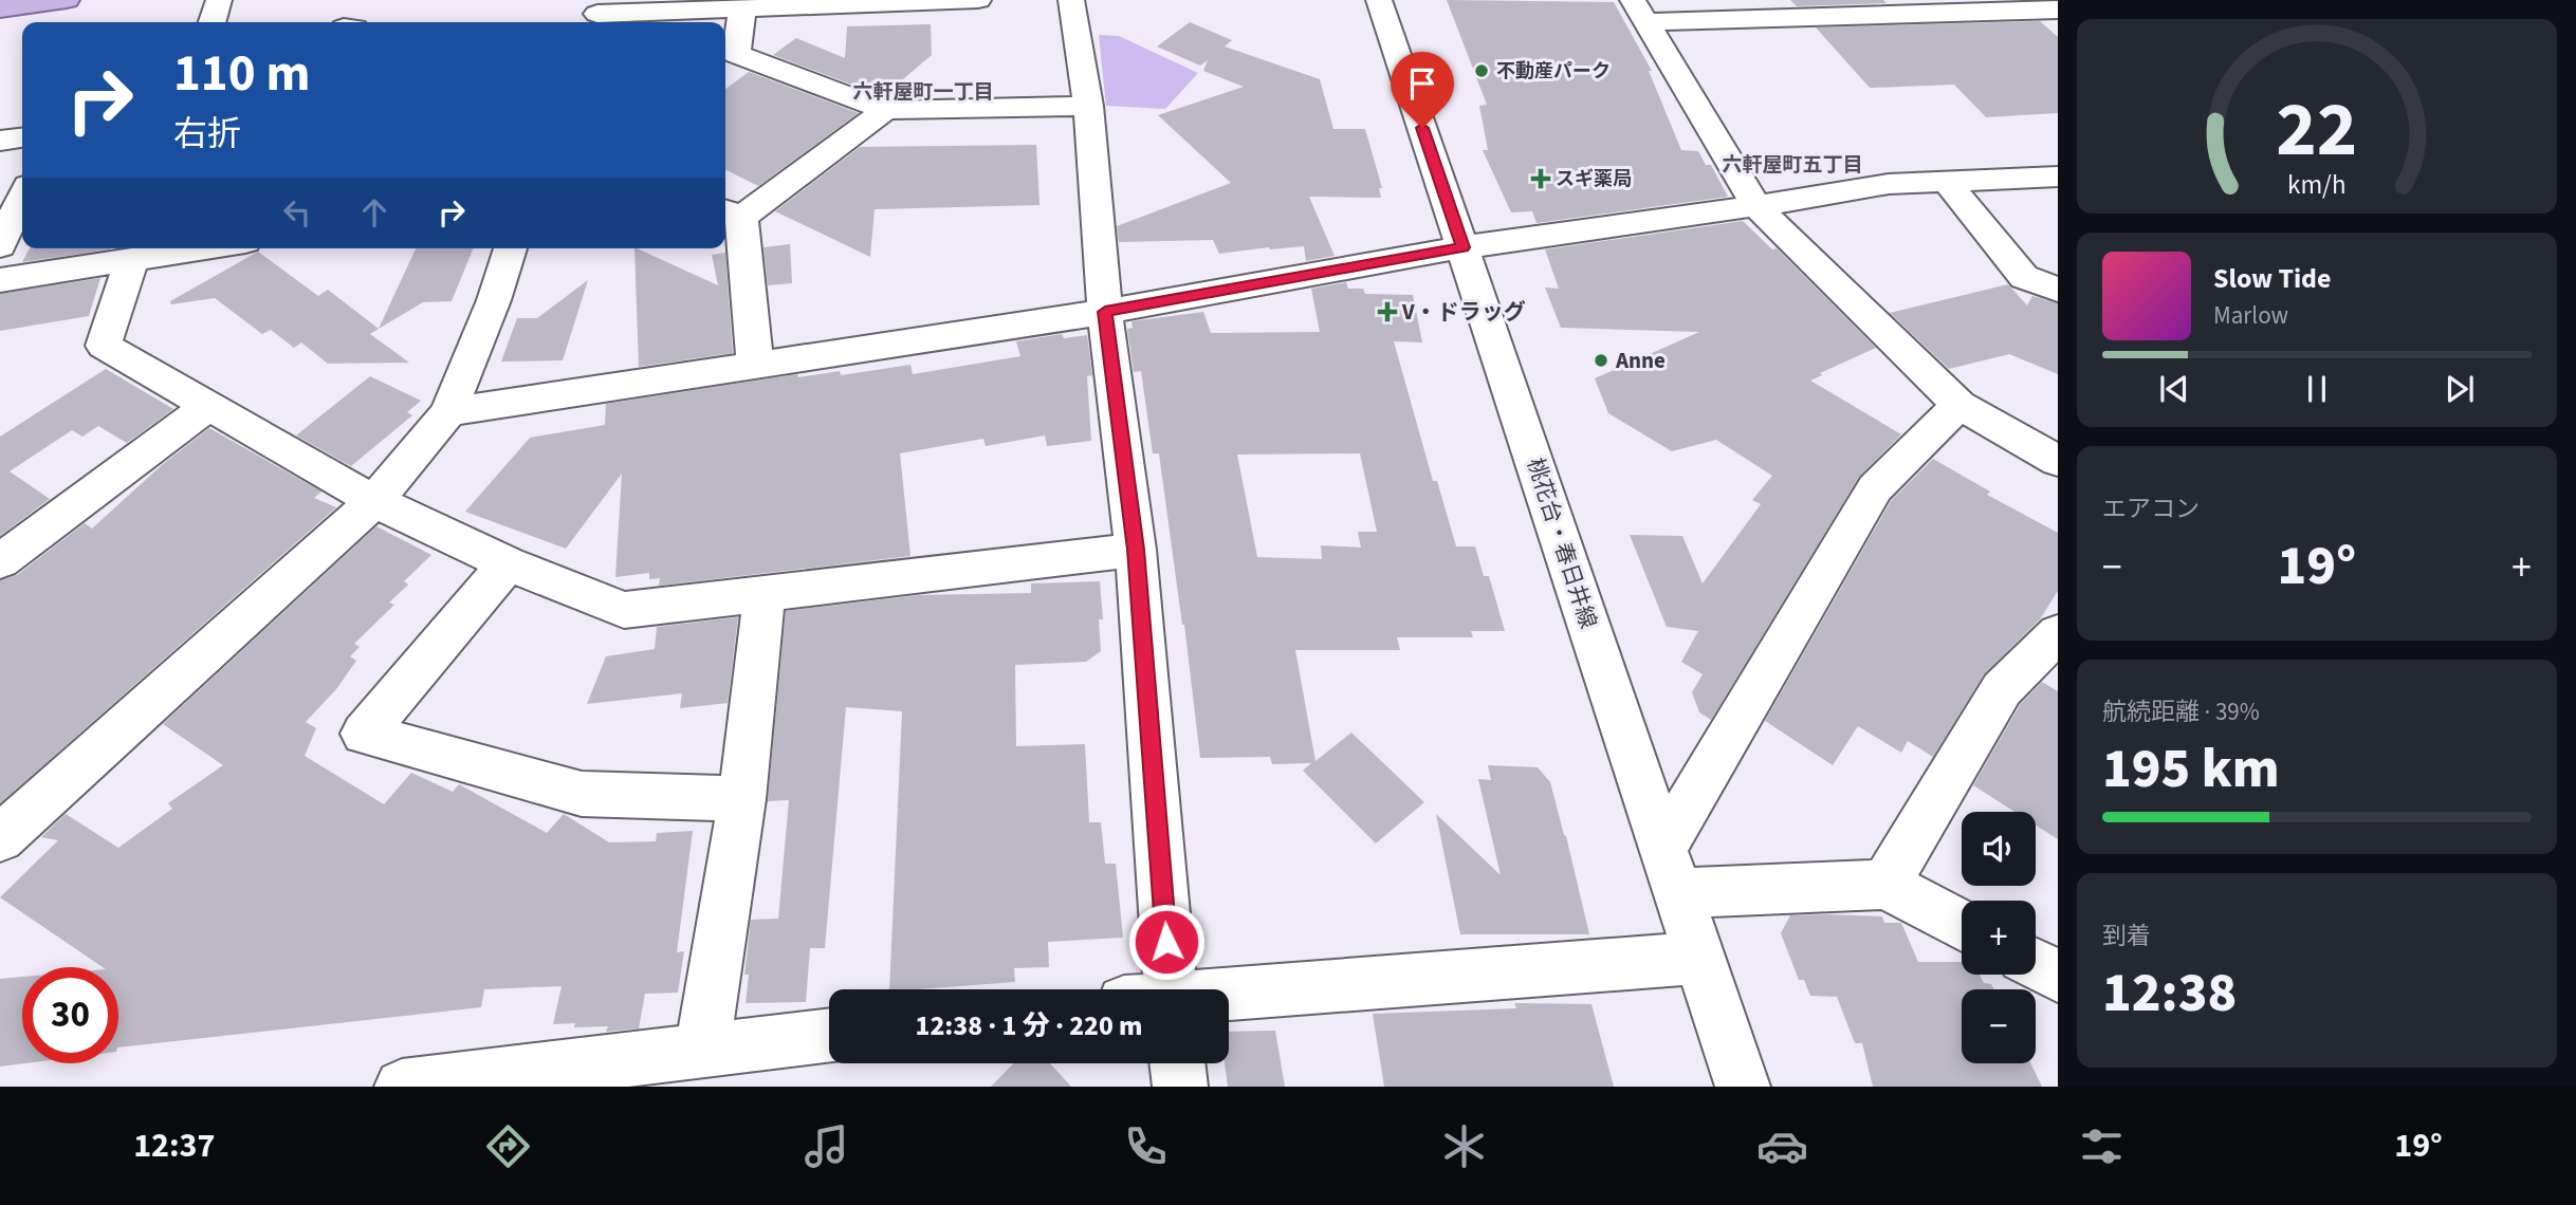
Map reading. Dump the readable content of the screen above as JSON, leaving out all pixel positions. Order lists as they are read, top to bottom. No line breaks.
{"streets":{"street":["桃花台・春日井線"]},"districts":["六軒屋町一丁目","六軒屋町五丁目"],"places":{"other":["不動産パーク","Anne"],"health":["スギ薬局","V・ドラッグ"]},"page":{"turn":["110 m","右折"],"song":["Slow Tide","Marlow"],"tile":["エアコン",["航続距離 · 39%","195 km"],["到着","12:38"]],"heat":["−","19°","+"],"map_buttons":["+","−"],"limit":"30","trip":"12:38 · 1 分 · 220 m","tabs":["12:37","19°"],"gauge":["22","km/h"]}}
